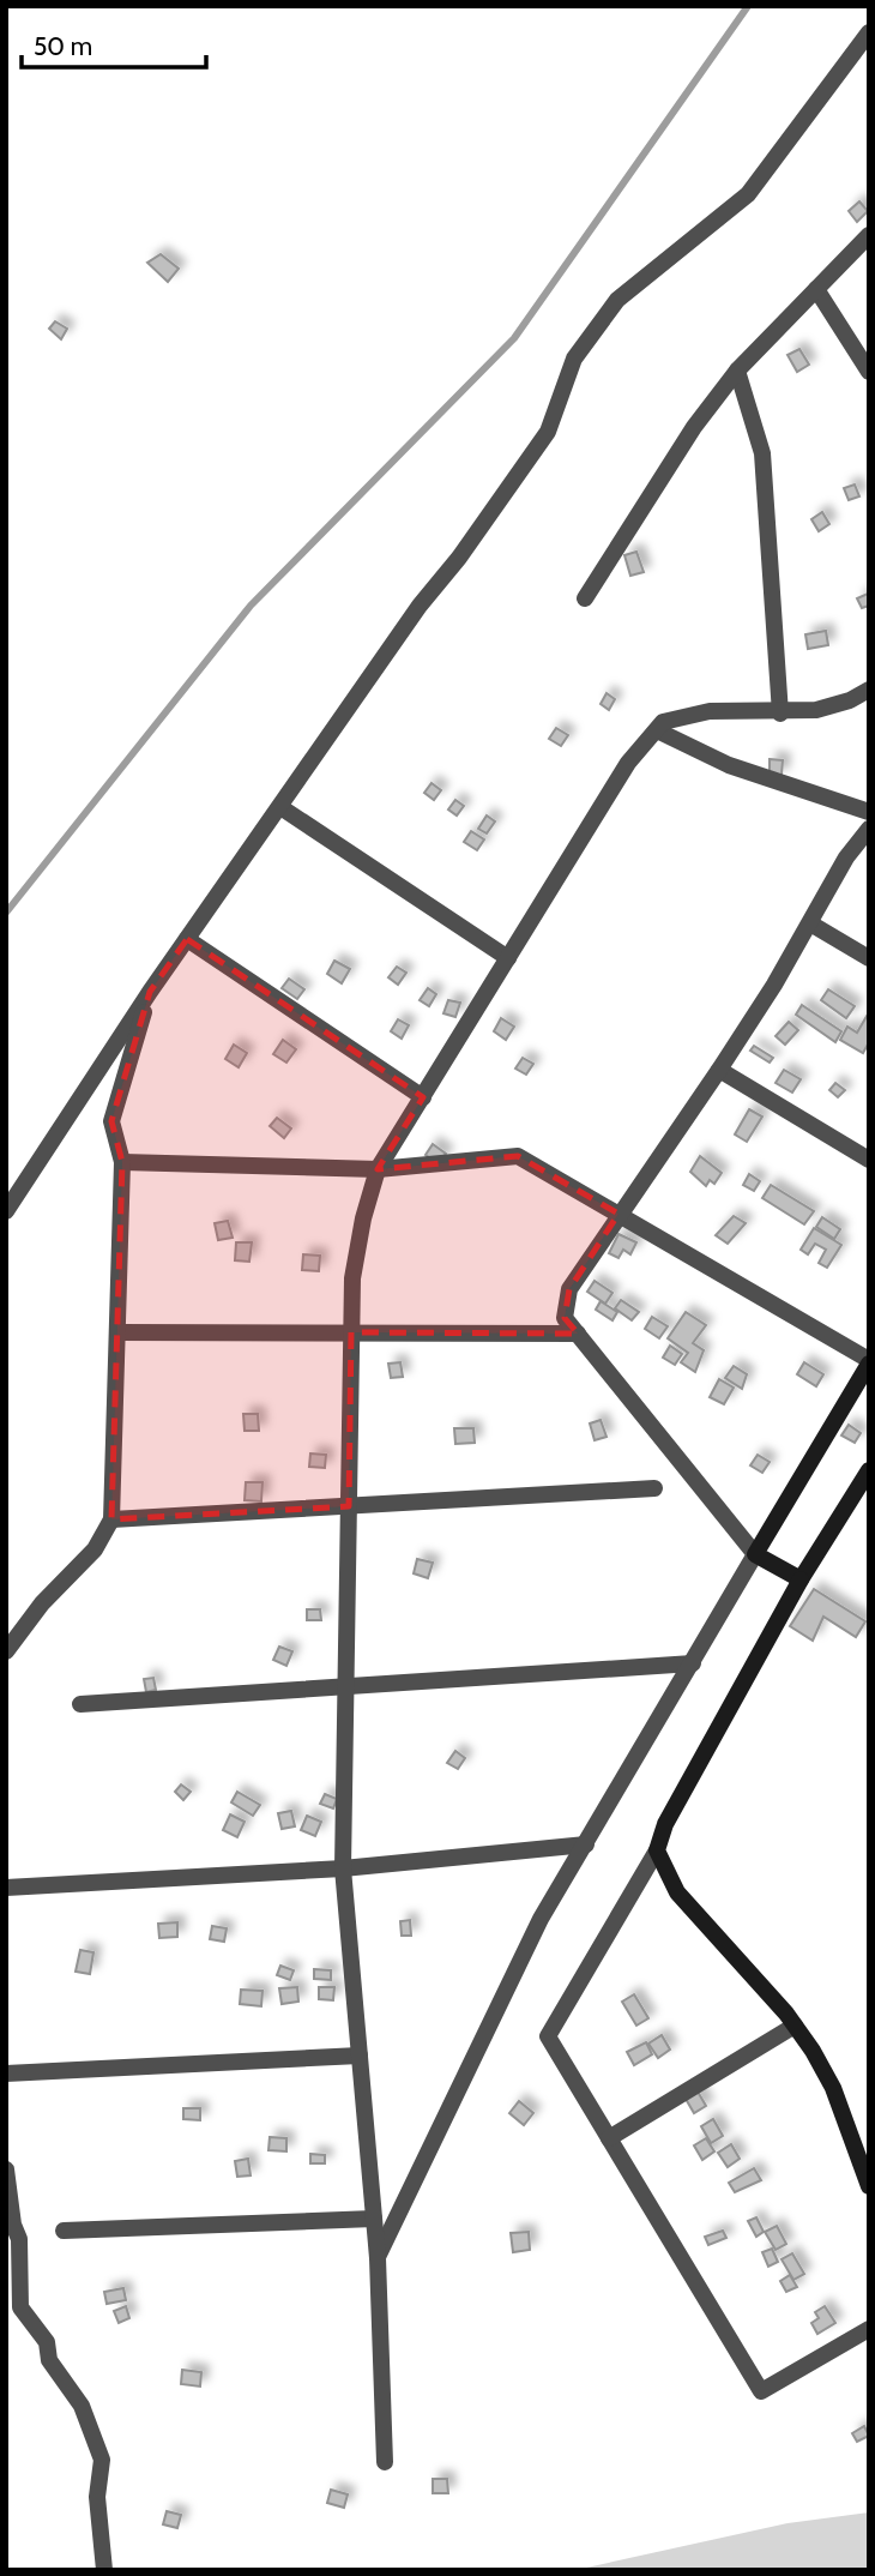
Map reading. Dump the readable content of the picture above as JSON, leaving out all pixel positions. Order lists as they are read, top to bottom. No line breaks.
{"scale_bar":"50 m"}
